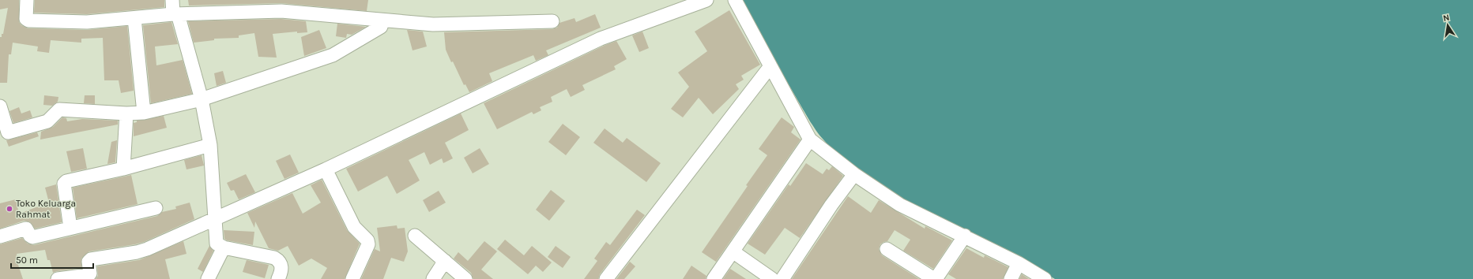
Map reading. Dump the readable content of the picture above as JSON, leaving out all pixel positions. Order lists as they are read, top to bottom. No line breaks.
{"places":["Toko Keluarga Rahmat"],"scale_bar":"50 m","north":"top"}
